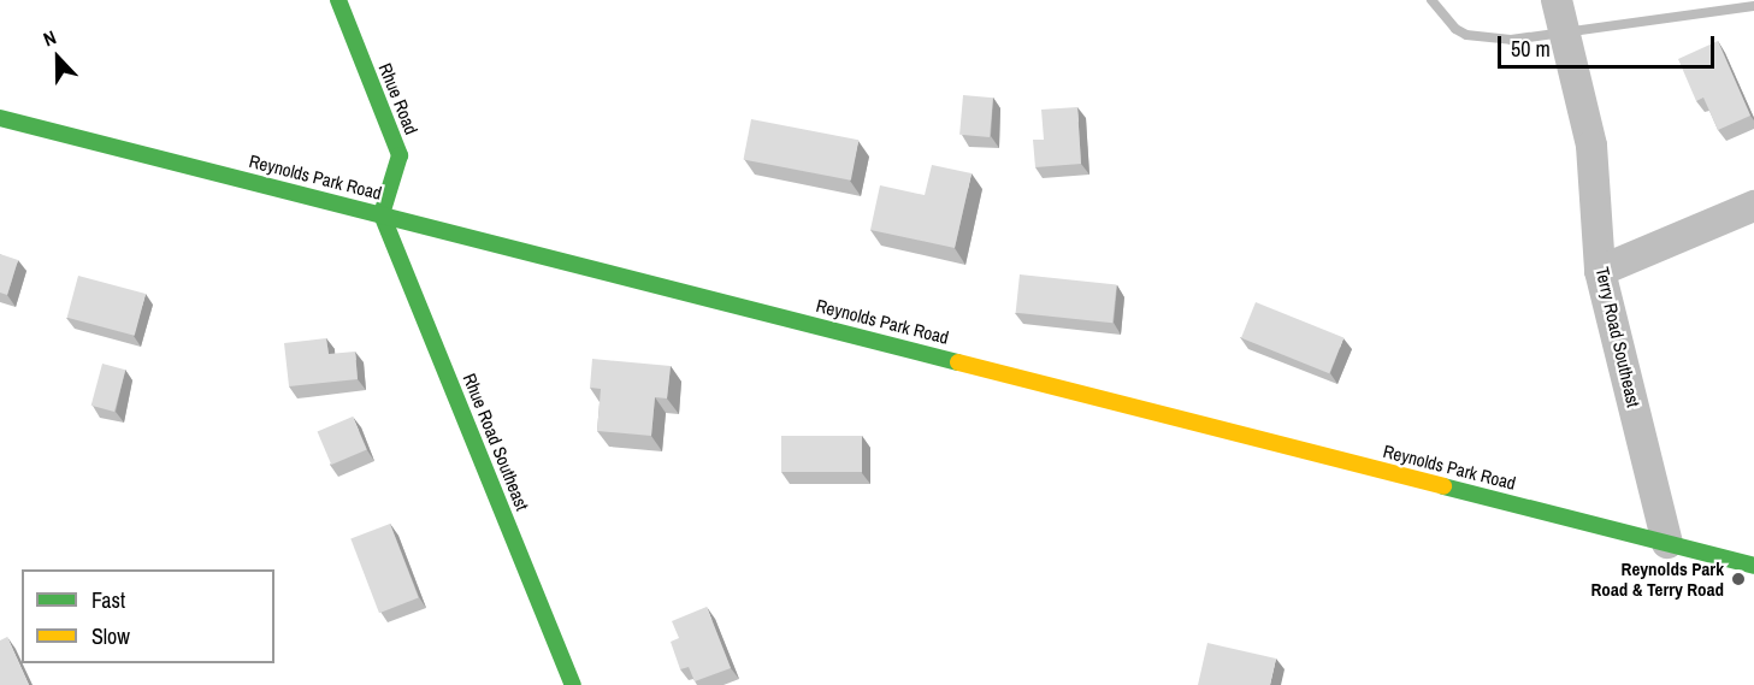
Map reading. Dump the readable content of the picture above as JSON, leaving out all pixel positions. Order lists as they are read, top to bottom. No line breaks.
{"streets":{"main road":["Rhue Road","Reynolds Park Road","Rhue Road Southeast"],"street":["Terry Road Southeast"]},"crossings":[["Rhue Road","Reynolds Park Road"],["Rhue Road","Rhue Road Southeast"],["Reynolds Park Road","Terry Road Southeast"],["Reynolds Park Road","Rhue Road Southeast"]],"places":["Reynolds Park Road & Terry Road"],"legend":["Fast","Slow"],"scale_bar":"50 m","north":"top"}
